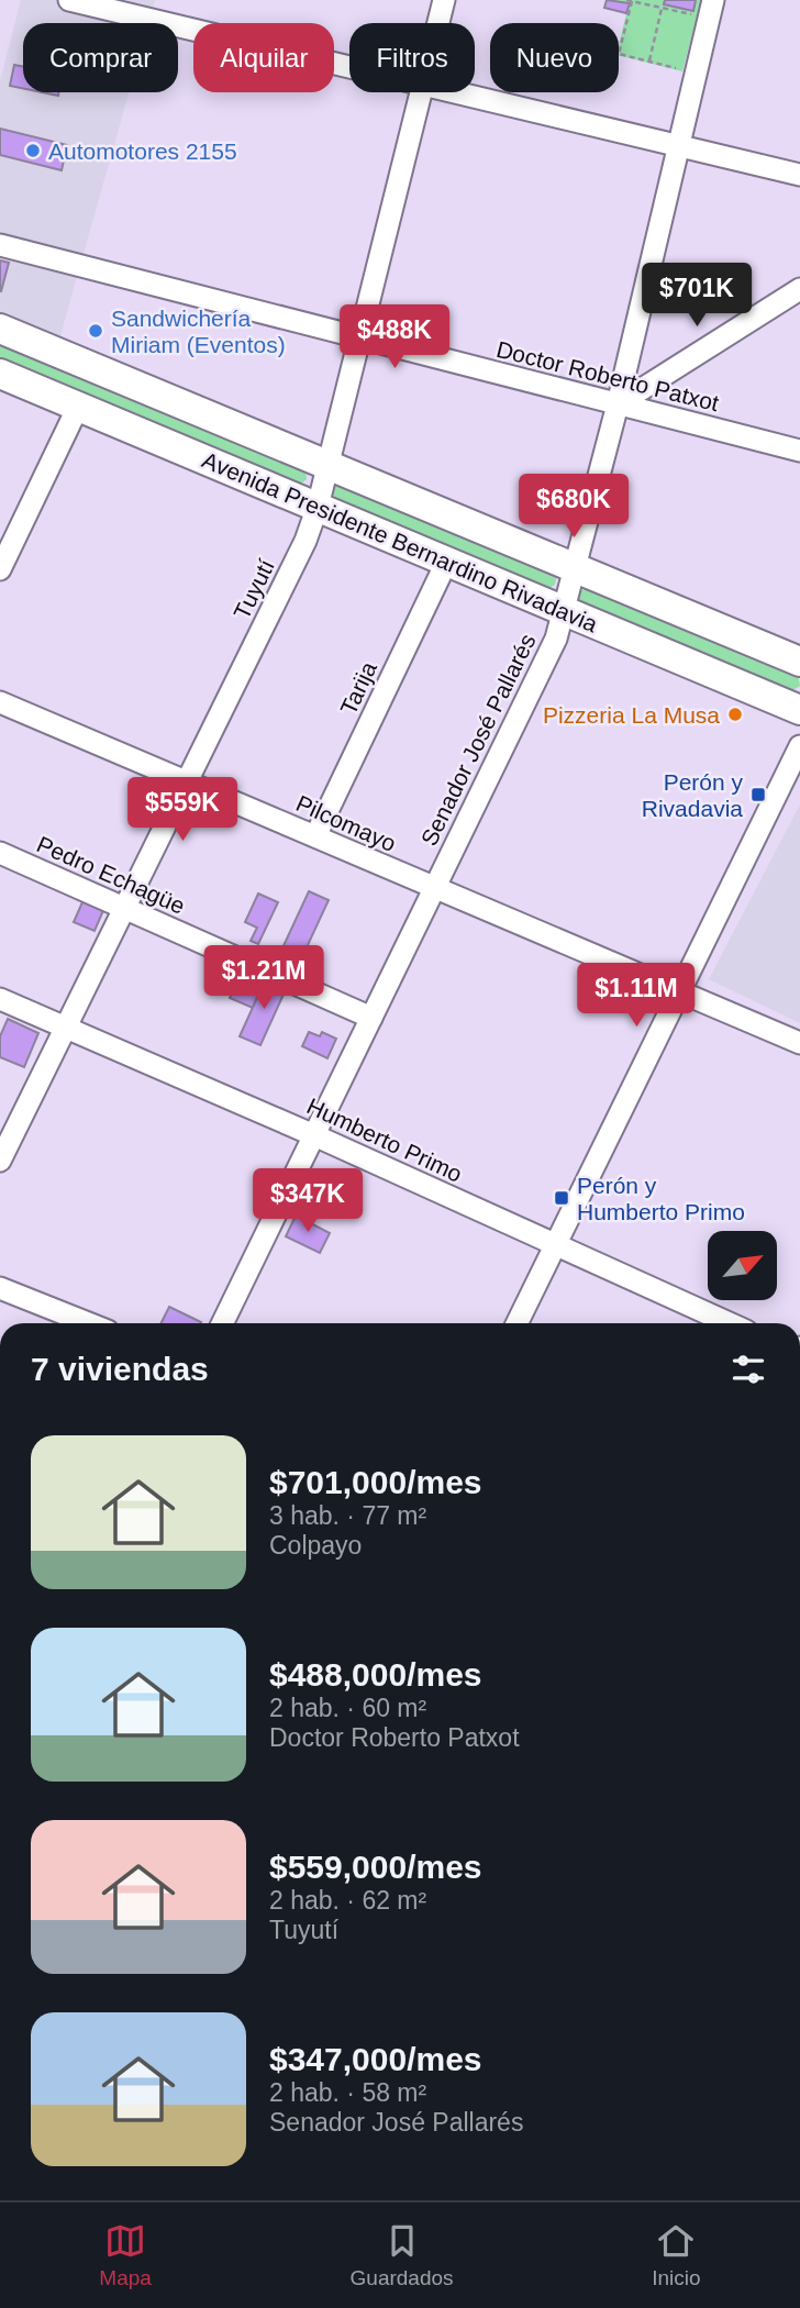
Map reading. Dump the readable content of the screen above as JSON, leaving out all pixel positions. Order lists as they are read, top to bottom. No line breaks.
{"streets":{"main road":["Avenida Presidente Bernardino Rivadavia"],"street":["Doctor Roberto Patxot","Tuyutí","Tarija","Senador José Pallarés","Pilcomayo","Pedro Echagüe","Humberto Primo"]},"crossings":[["Doctor Roberto Patxot","Tuyutí"],["Doctor Roberto Patxot","Senador José Pallarés"],["Avenida Presidente Bernardino Rivadavia","Tuyutí"],["Avenida Presidente Bernardino Rivadavia","Tarija"],["Avenida Presidente Bernardino Rivadavia","Senador José Pallarés"],["Tuyutí","Pilcomayo"],["Tuyutí","Pedro Echagüe"],["Tuyutí","Humberto Primo"],["Tarija","Pilcomayo"],["Senador José Pallarés","Pilcomayo"],["Senador José Pallarés","Pedro Echagüe"],["Senador José Pallarés","Humberto Primo"]],"places":{"other":["Automotores 2155","Sandwichería Miriam (Eventos)","Pizzeria La Musa"],"transit":["Perón y Rivadavia","Perón y Humberto Primo"]},"north":"top right","page":{"chip":["Comprar","Alquilar","Filtros","Nuevo"],"price":["$701K","$488K","$680K","$559K","$1.21M","$1.11M","$347K"],"heading":"7 viviendas","list":[{"name":"$701,000/mes","note":"3 hab. · 77 m² · Colpayo"},{"name":"$488,000/mes","note":"2 hab. · 60 m² · Doctor Roberto Patxot"},{"name":"$559,000/mes","note":"2 hab. · 62 m² · Tuyutí"},{"name":"$347,000/mes","note":"2 hab. · 58 m² · Senador José Pallarés"}],"tabs":["Mapa","Guardados","Inicio"]}}
